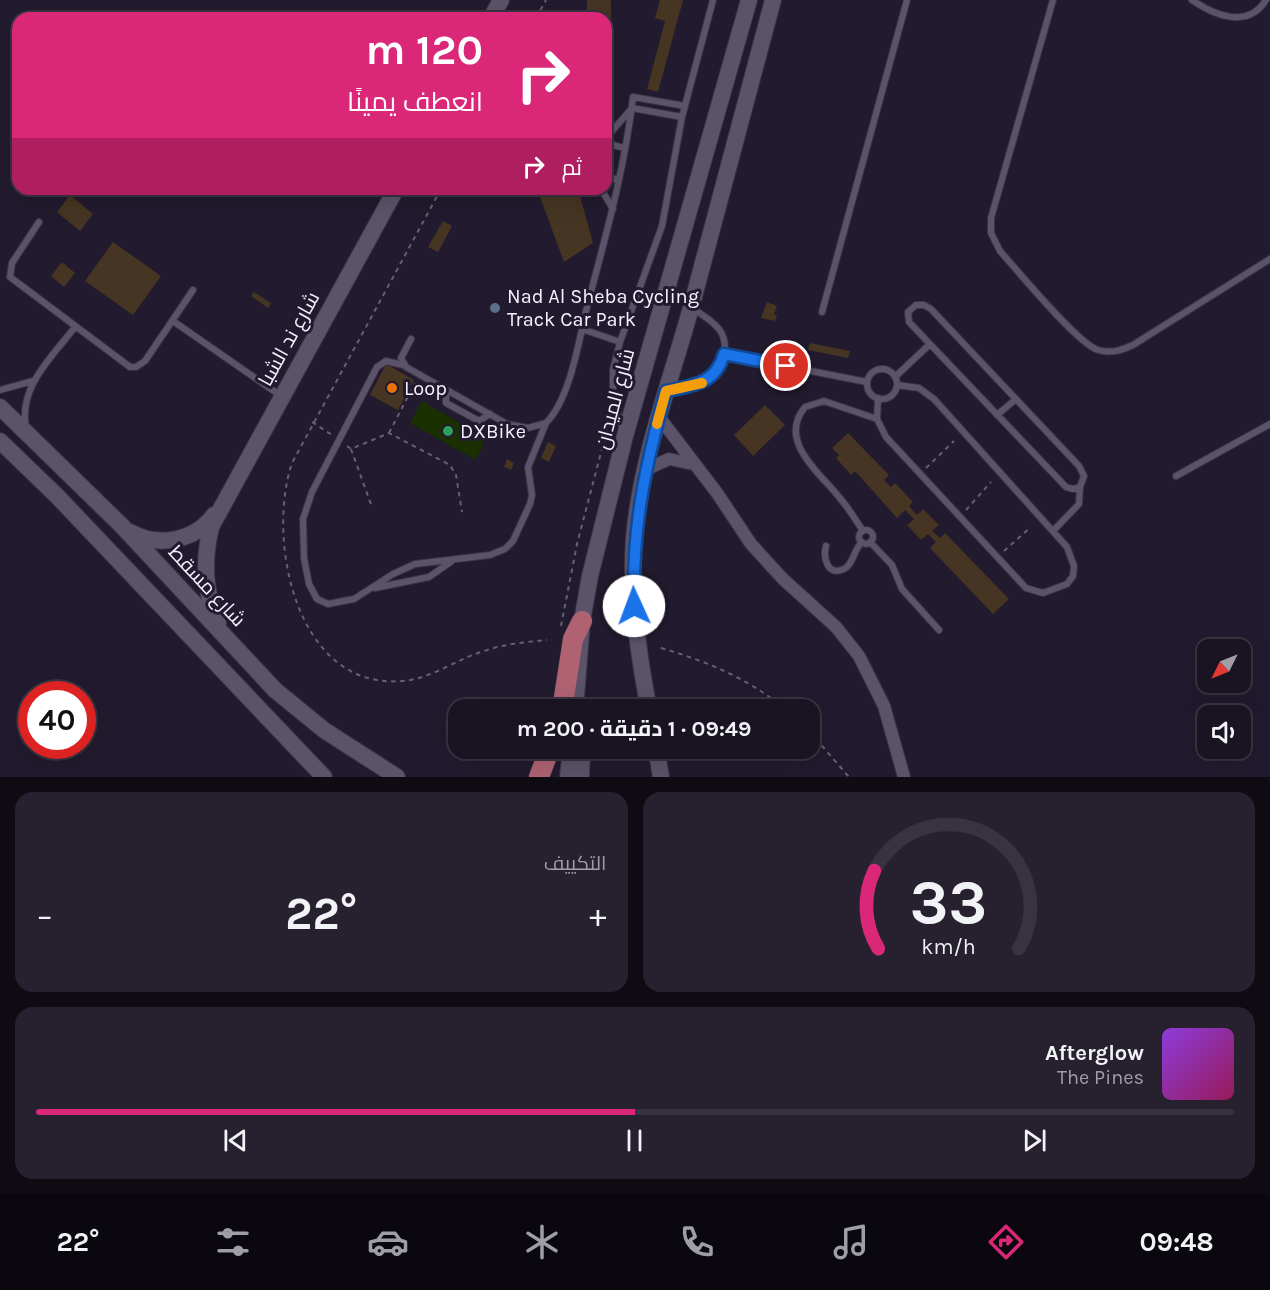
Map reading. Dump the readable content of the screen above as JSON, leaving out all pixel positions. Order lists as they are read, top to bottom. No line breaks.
{"streets":{"street":["شارع ند الشبا","شارع الميدان","شارع مسقط"]},"crossings":[["شارع ند الشبا","شارع مسقط"]],"places":["Nad Al Sheba Cycling Track Car Park","Loop","DXBike"],"north":"bottom left","page":{"turn":["120 m","انعطف يمينًا"],"then":"ثم","limit":"40","trip":"09:49 · 1 دقيقة · 200 m","tile":"التكييف","heat":["−","22°","+"],"song":["Afterglow","The Pines"],"tabs":["09:48","22°"],"gauge":["33","km/h"]}}
